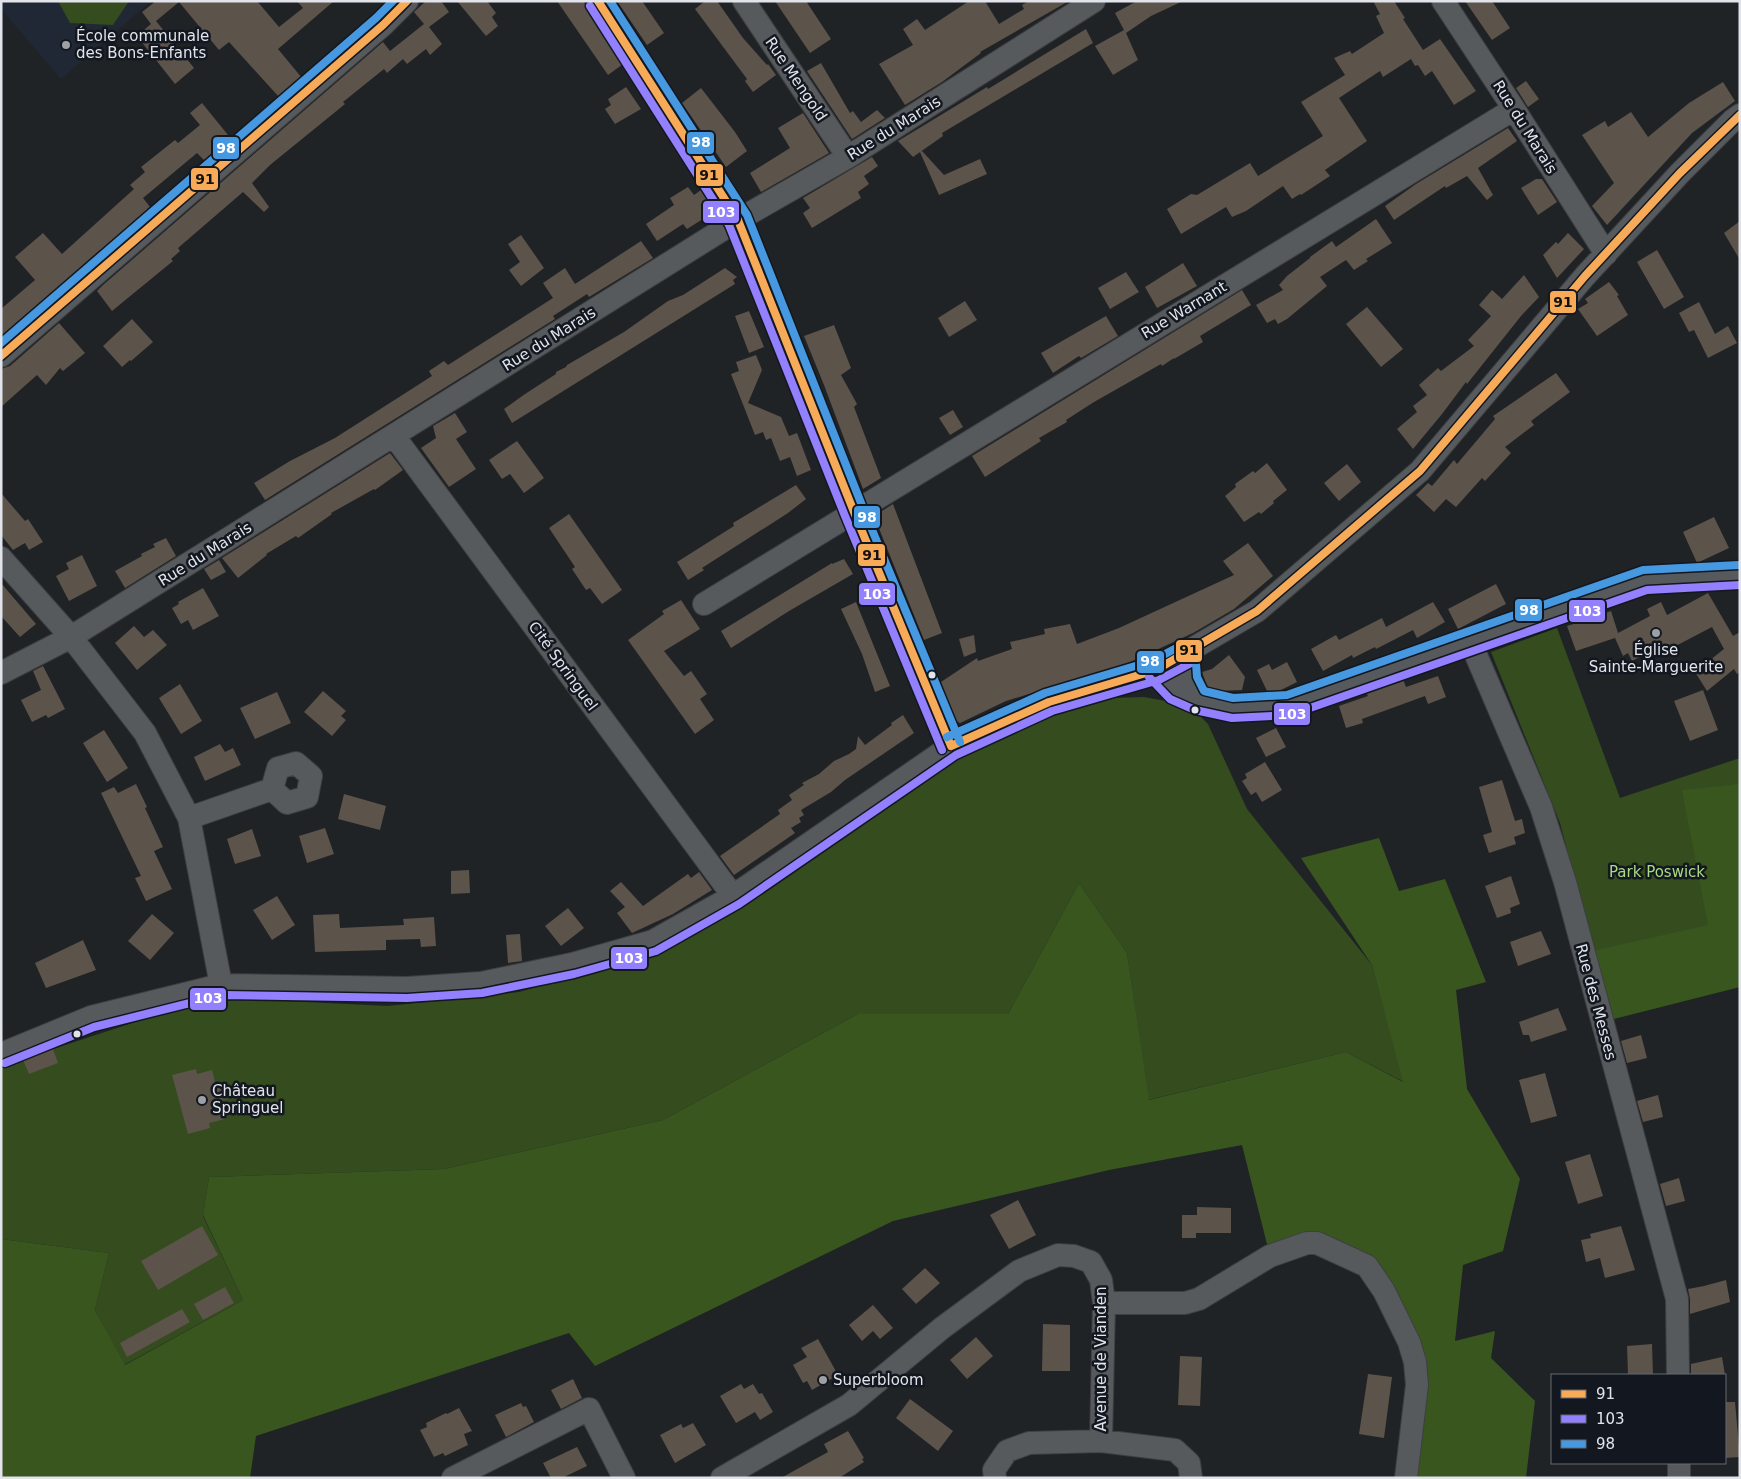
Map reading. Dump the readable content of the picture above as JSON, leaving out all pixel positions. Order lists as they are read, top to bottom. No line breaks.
{"streets":{"street":["Rue Mengold","Rue du Marais","Rue Warnant","Cité Springuel","Rue des Messes","Avenue de Vianden"]},"crossings":[["Rue Mengold","Rue du Marais"],["Rue du Marais","Rue Warnant"],["Rue du Marais","Cité Springuel"]],"parks":["Park Poswick"],"places":["École communale des Bons-Enfants","Église Sainte-Marguerite","Château Springuel","Superbloom"],"lines":["transit line 91","transit line 98","transit line 103"],"legend":["91","103","98"]}
